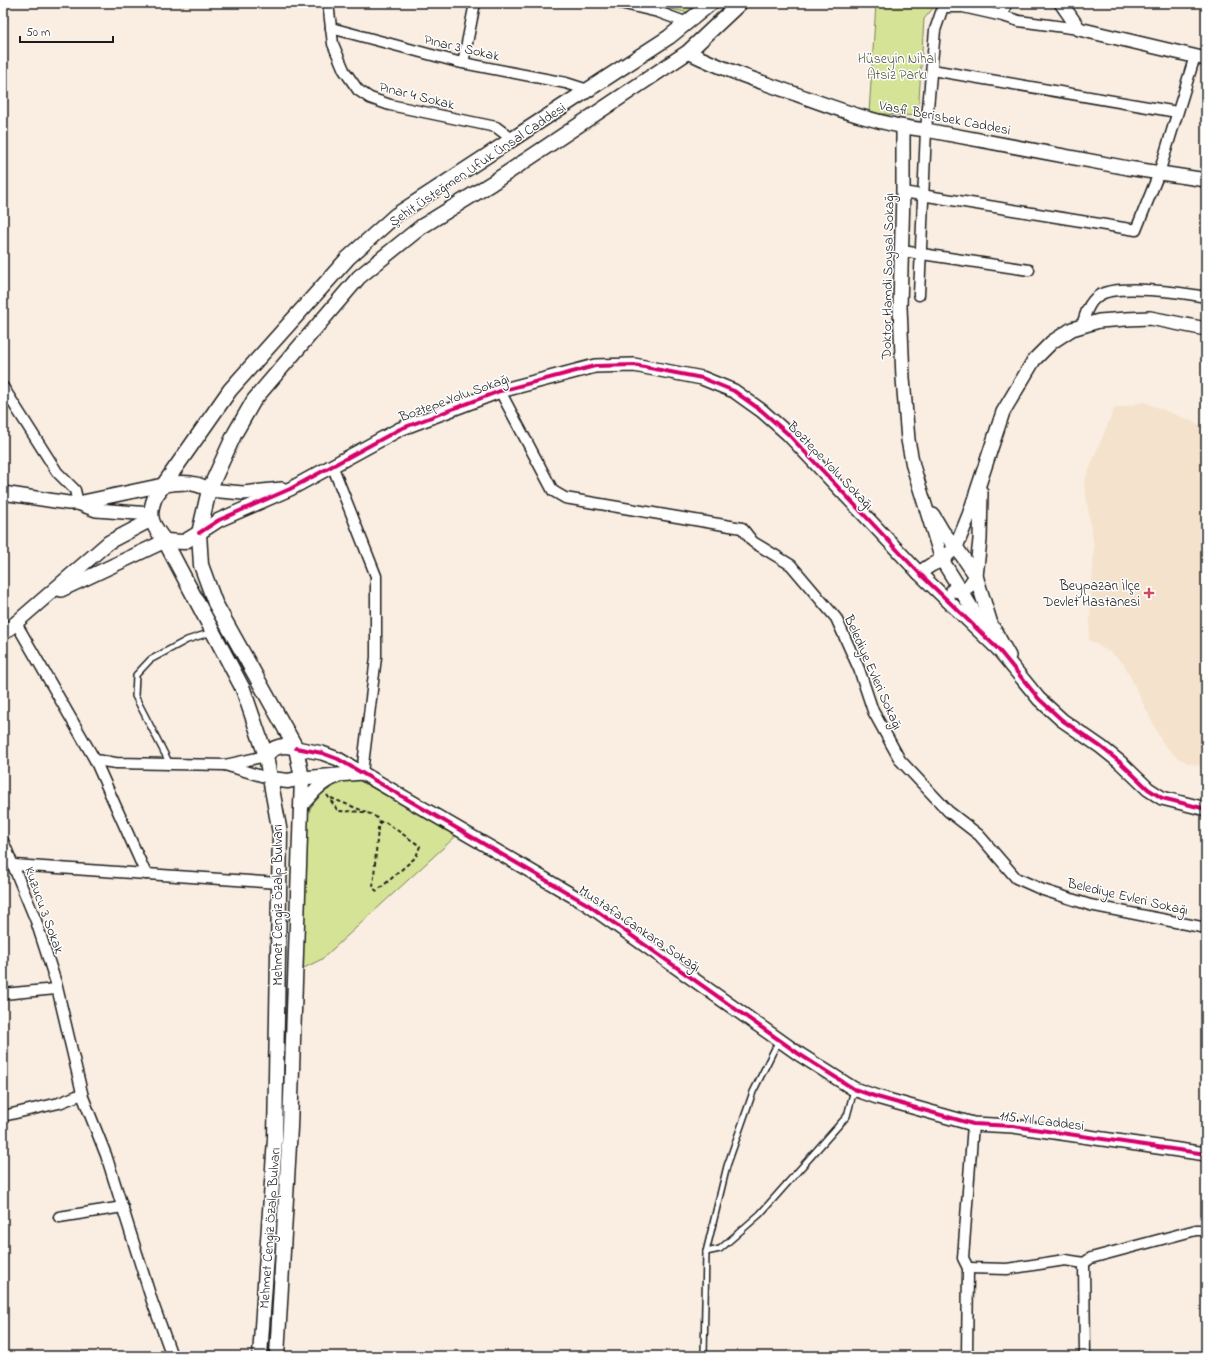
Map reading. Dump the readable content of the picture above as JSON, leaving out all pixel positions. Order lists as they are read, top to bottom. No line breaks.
{"streets":{"main road":["Şehit Üsteğmen Ufuk Ünsal Caddesi","Mehmet Cengiz Özalp Bulvarı"],"street":["Pınar 3 Sokak","Pınar 4 Sokak","Vasfi Berisbek Caddesi","Doktor Hamdi Soysal Sokağı","Boztepe Yolu Sokağı","Belediye Evleri Sokağı","Kuzucu 3 Sokak","Mustafa Cankara Sokağı","115. Yıl Caddesi"]},"crossings":[["Pınar 3 Sokak","Pınar 4 Sokak"],["Pınar 3 Sokak","Şehit Üsteğmen Ufuk Ünsal Caddesi"],["Pınar 4 Sokak","Şehit Üsteğmen Ufuk Ünsal Caddesi"],["Vasfi Berisbek Caddesi","Şehit Üsteğmen Ufuk Ünsal Caddesi"],["Vasfi Berisbek Caddesi","Doktor Hamdi Soysal Sokağı"],["Şehit Üsteğmen Ufuk Ünsal Caddesi","Boztepe Yolu Sokağı"],["Şehit Üsteğmen Ufuk Ünsal Caddesi","Mehmet Cengiz Özalp Bulvarı"],["Boztepe Yolu Sokağı","Belediye Evleri Sokağı"],["Boztepe Yolu Sokağı","Mehmet Cengiz Özalp Bulvarı"],["Mehmet Cengiz Özalp Bulvarı","Mustafa Cankara Sokağı"],["Mustafa Cankara Sokağı","115. Yıl Caddesi"]],"parks":["Hüseyin Nihal Atsız Parkı"],"places":{"health":["Beypazarı İlçe Devlet Hastanesi"]},"scale_bar":"50 m"}
